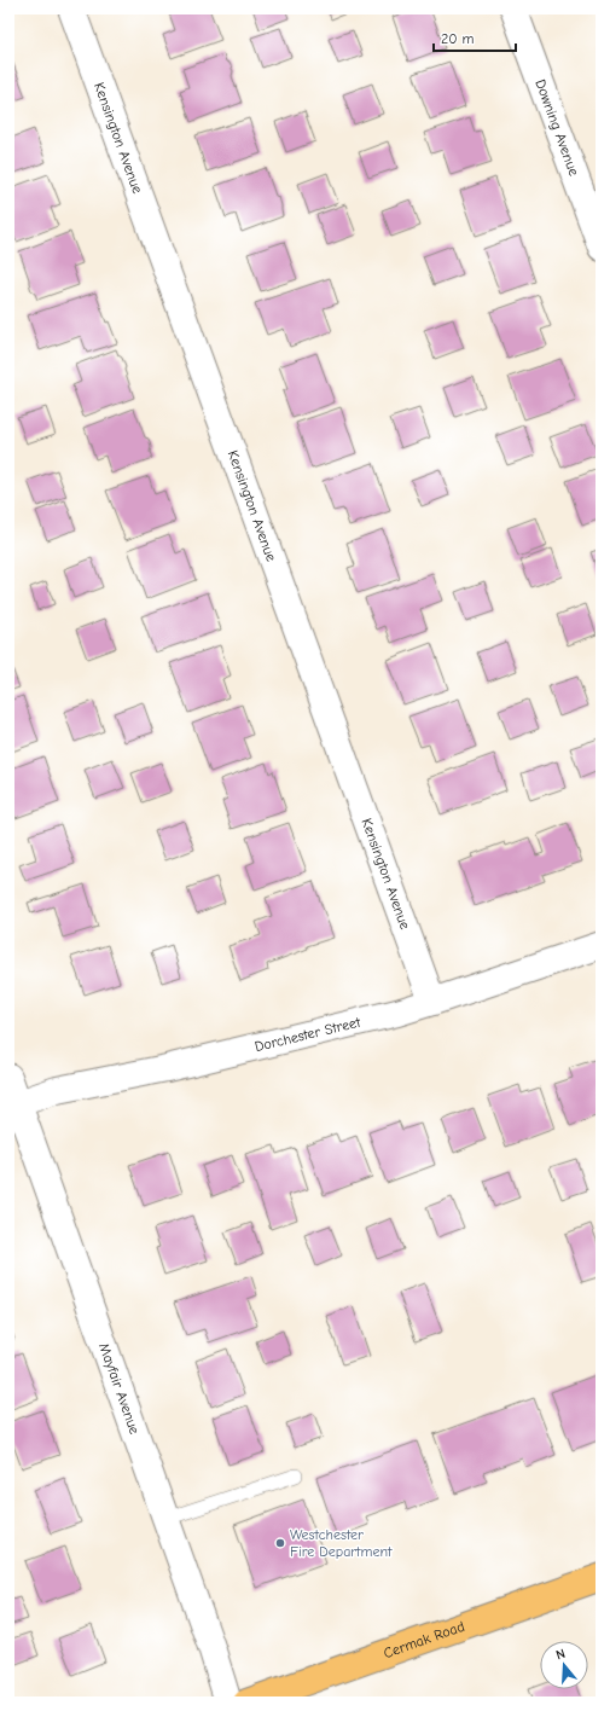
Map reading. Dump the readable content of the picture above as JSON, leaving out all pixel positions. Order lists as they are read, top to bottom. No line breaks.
{"streets":{"main road":["Cermak Road"],"street":["Downing Avenue","Kensington Avenue","Dorchester Street","Mayfair Avenue"]},"crossings":[["Kensington Avenue","Dorchester Street"],["Dorchester Street","Mayfair Avenue"]],"places":["Westchester Fire Department"],"scale_bar":"20 m","north":"top"}
